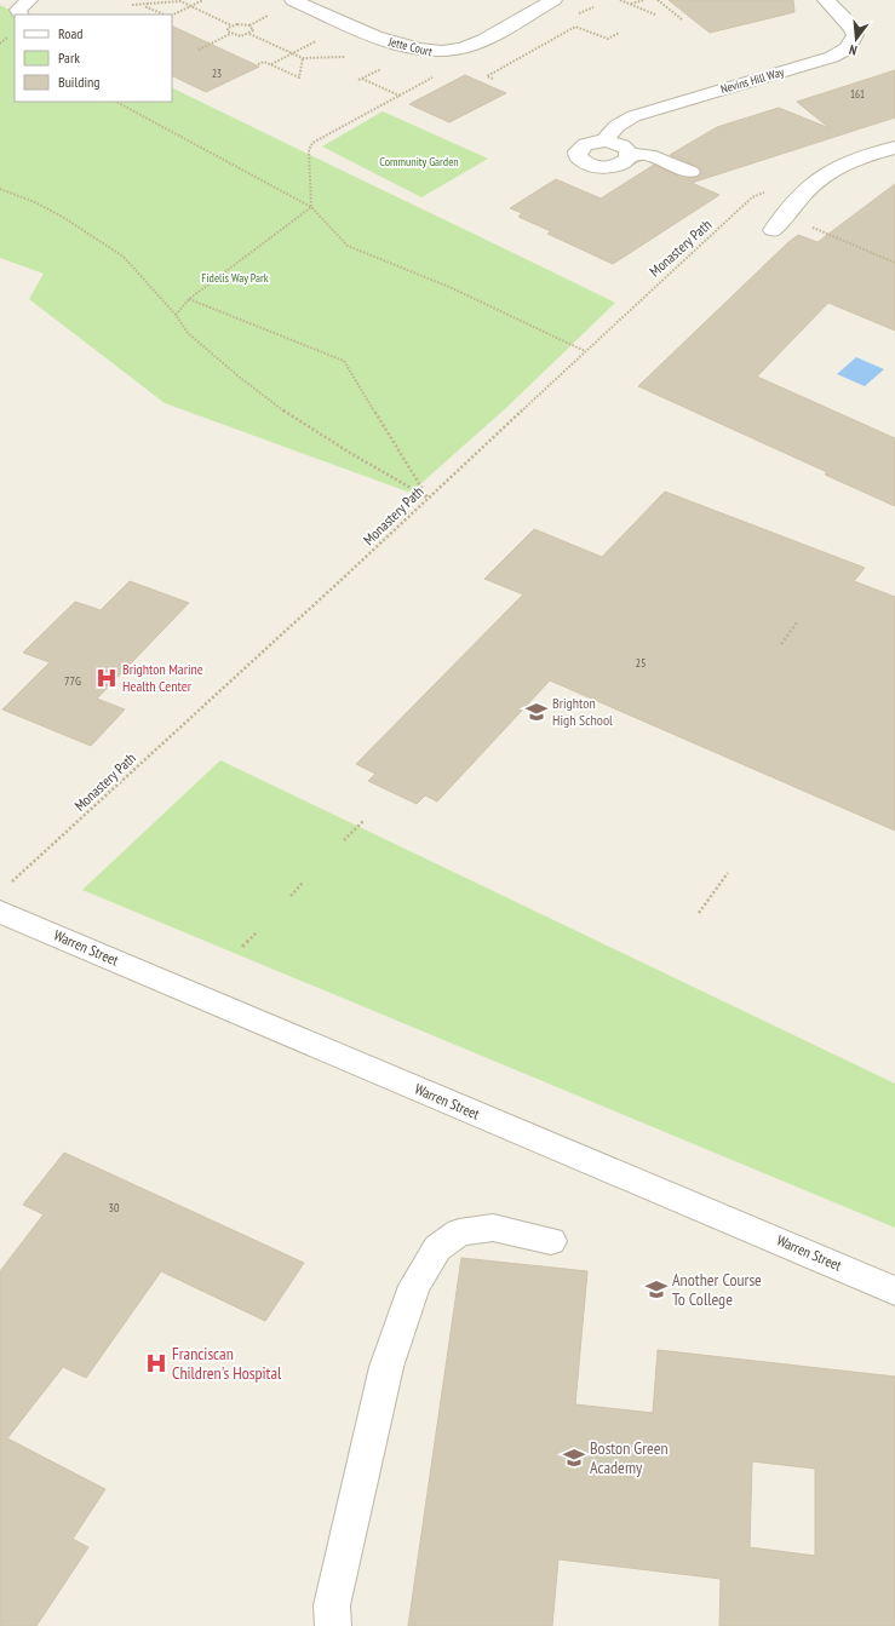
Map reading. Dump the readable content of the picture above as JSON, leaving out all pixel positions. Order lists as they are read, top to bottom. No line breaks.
{"streets":{"street":["Jette Court","Nevins Hill Way","Warren Street"],"path":["Monastery Path"]},"parks":["Community Garden","Fidelis Way Park"],"places":{"hospital":["Brighton Marine Health Center","Franciscan Children's Hospital"],"school or university":["Brighton High School","Another Course To College","Boston Green Academy"]},"house_numbers":["23","161","25","77G","30"],"legend":["Road","Park","Building"],"north":"bottom"}
